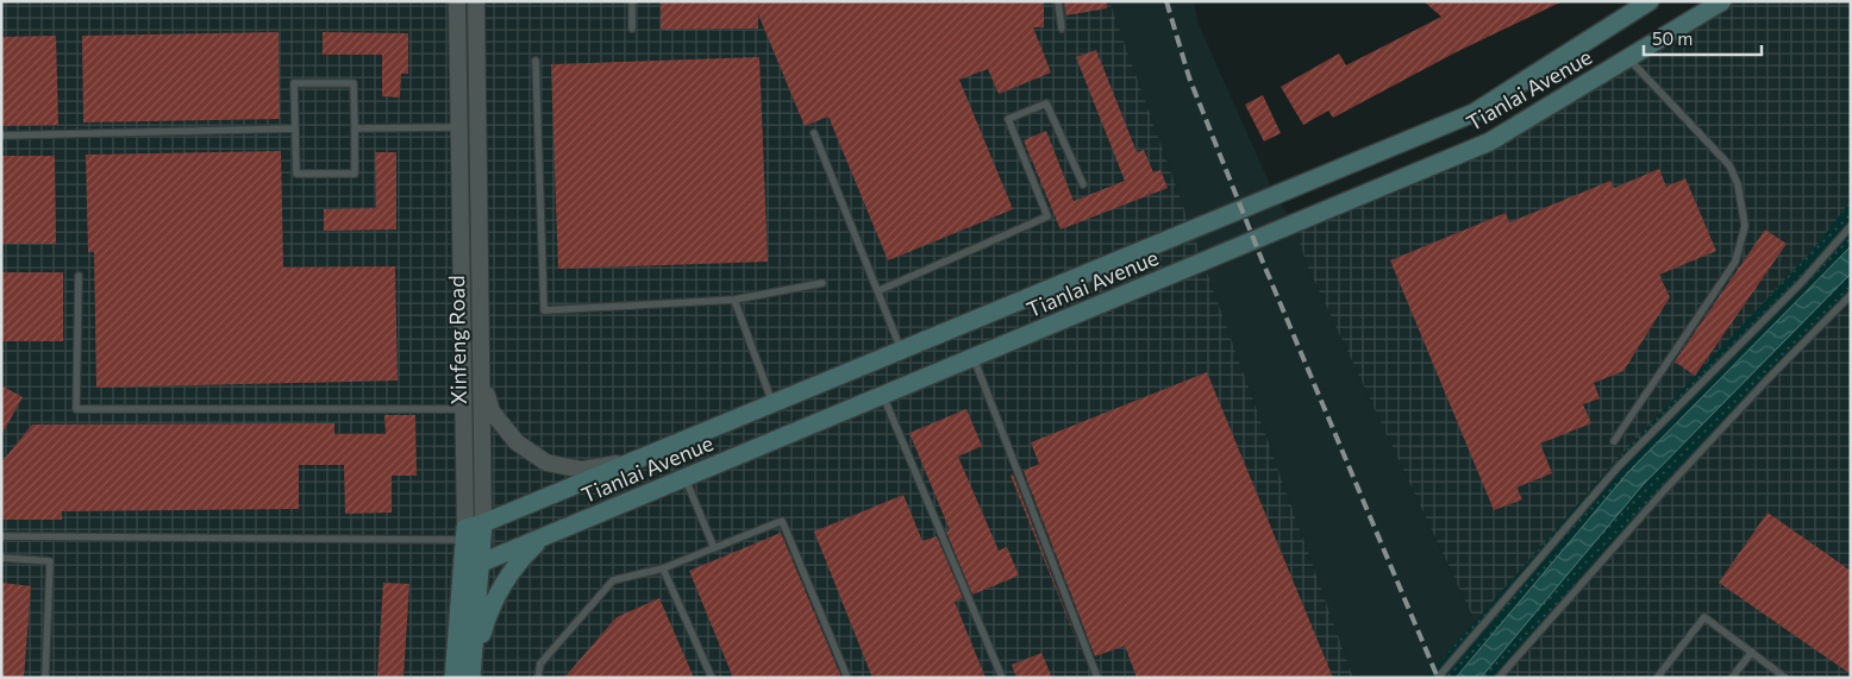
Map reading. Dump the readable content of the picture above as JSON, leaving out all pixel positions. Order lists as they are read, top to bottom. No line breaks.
{"streets":{"main road":["Tianlai Avenue","Xinfeng Road"]},"crossings":[["Tianlai Avenue","Xinfeng Road"]],"scale_bar":"50 m"}
